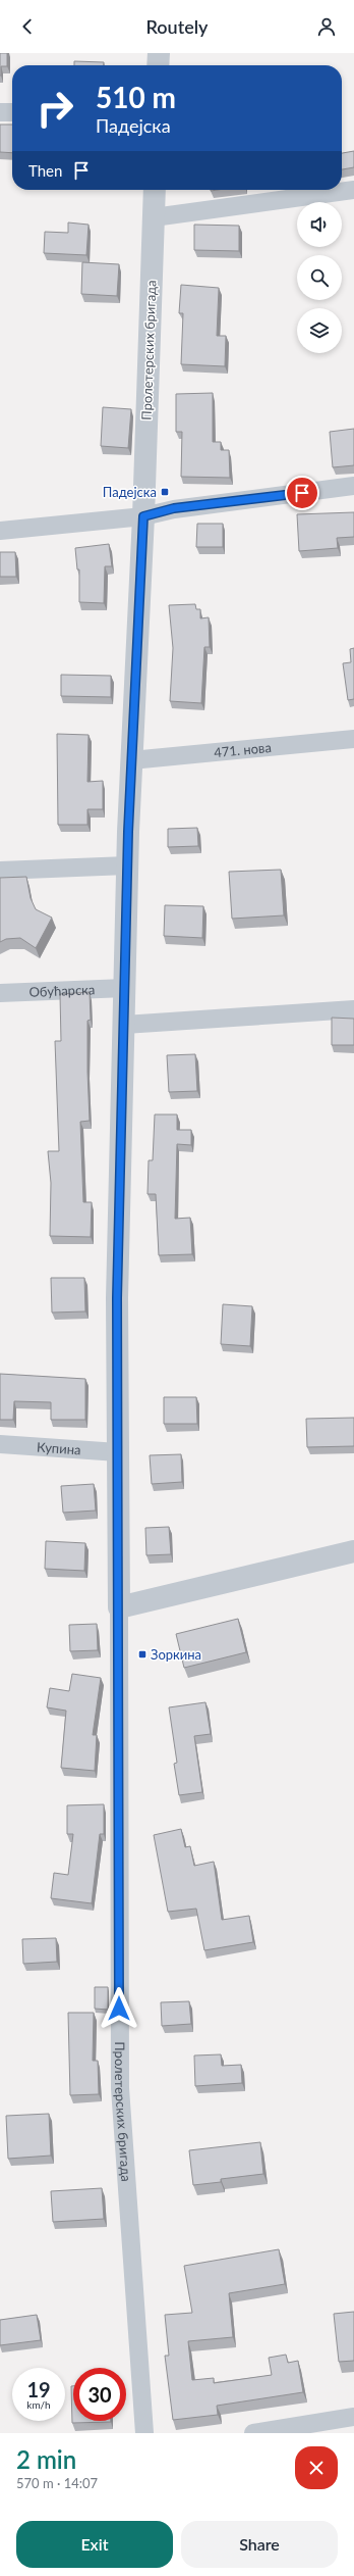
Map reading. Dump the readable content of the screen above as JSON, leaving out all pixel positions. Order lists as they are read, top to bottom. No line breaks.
{"streets":{"street":["Пролетерских бригада","471. нова","Обућарска","Купина"]},"crossings":[["Пролетерских бригада","471. нова"],["Пролетерских бригада","Обућарска"],["Пролетерских бригада","Купина"]],"places":{"transit":["Падејска","Зоркина"]},"page":{"header":"Routely","turn":["510 m","Падејска"],"then":"Then","speed":"19 km/h","limit":"30","heading":["2 min","570 m · 14:07"],"buttons":["Exit","Share"]}}
